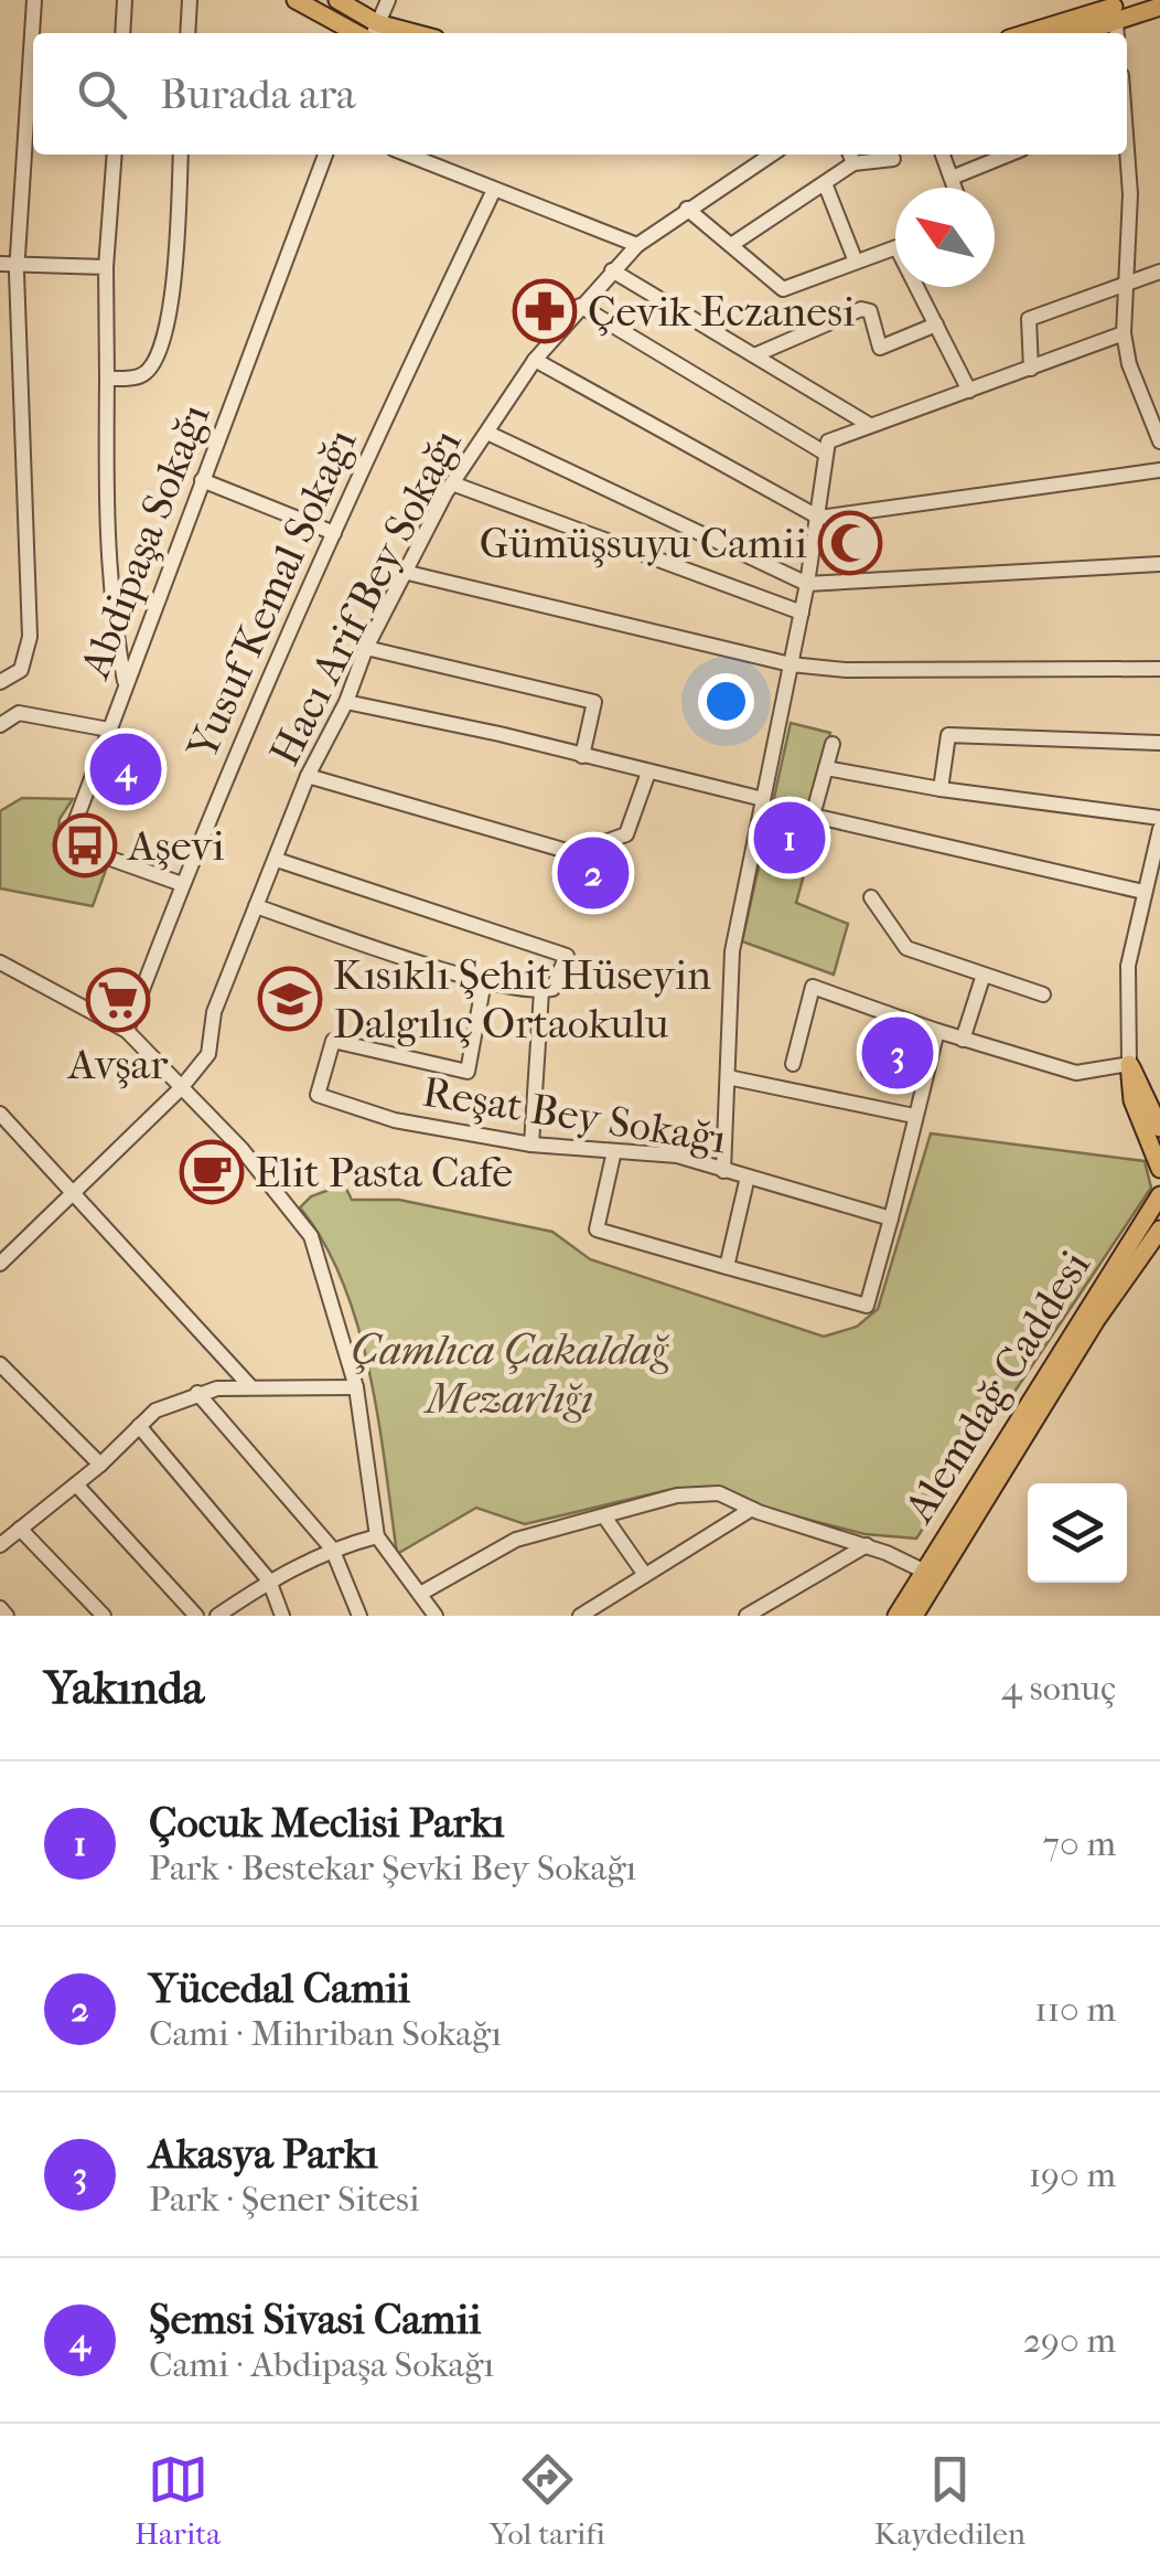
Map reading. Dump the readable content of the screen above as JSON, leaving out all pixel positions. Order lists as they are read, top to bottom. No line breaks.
{"streets":{"main road":["Alemdağ Caddesi"],"street":["Abdipaşa Sokağı","Yusuf Kemal Sokağı","Hacı Arif Bey Sokağı","Reşat Bey Sokağı"]},"crossings":[["Abdipaşa Sokağı","Yusuf Kemal Sokağı"]],"parks":["Çamlıca Çakaldağ Mezarlığı"],"places":{"pharmacy":["Çevik Eczanesi"],"mosque":["Gümüşsuyu Camii"],"bus stop":["Aşevi"],"school or university":["Kısıklı Şehit Hüseyin Dalgılıç Ortaokulu"],"supermarket":["Avşar"],"cafe":["Elit Pasta Cafe"]},"north":"top left","page":{"search":"Burada ara","pins":["4","1","2","3"],"heading":["Yakında","4 sonuç"],"list":[{"mark":"1","name":"Çocuk Meclisi Parkı","note":"Park · Bestekar Şevki Bey Sokağı","value":"70 m"},{"mark":"2","name":"Yücedal Camii","note":"Cami · Mihriban Sokağı","value":"110 m"},{"mark":"3","name":"Akasya Parkı","note":"Park · Şener Sitesi","value":"190 m"},{"mark":"4","name":"Şemsi Sivasi Camii","note":"Cami · Abdipaşa Sokağı","value":"290 m"}],"nav":["Harita","Yol tarifi","Kaydedilen"]}}
